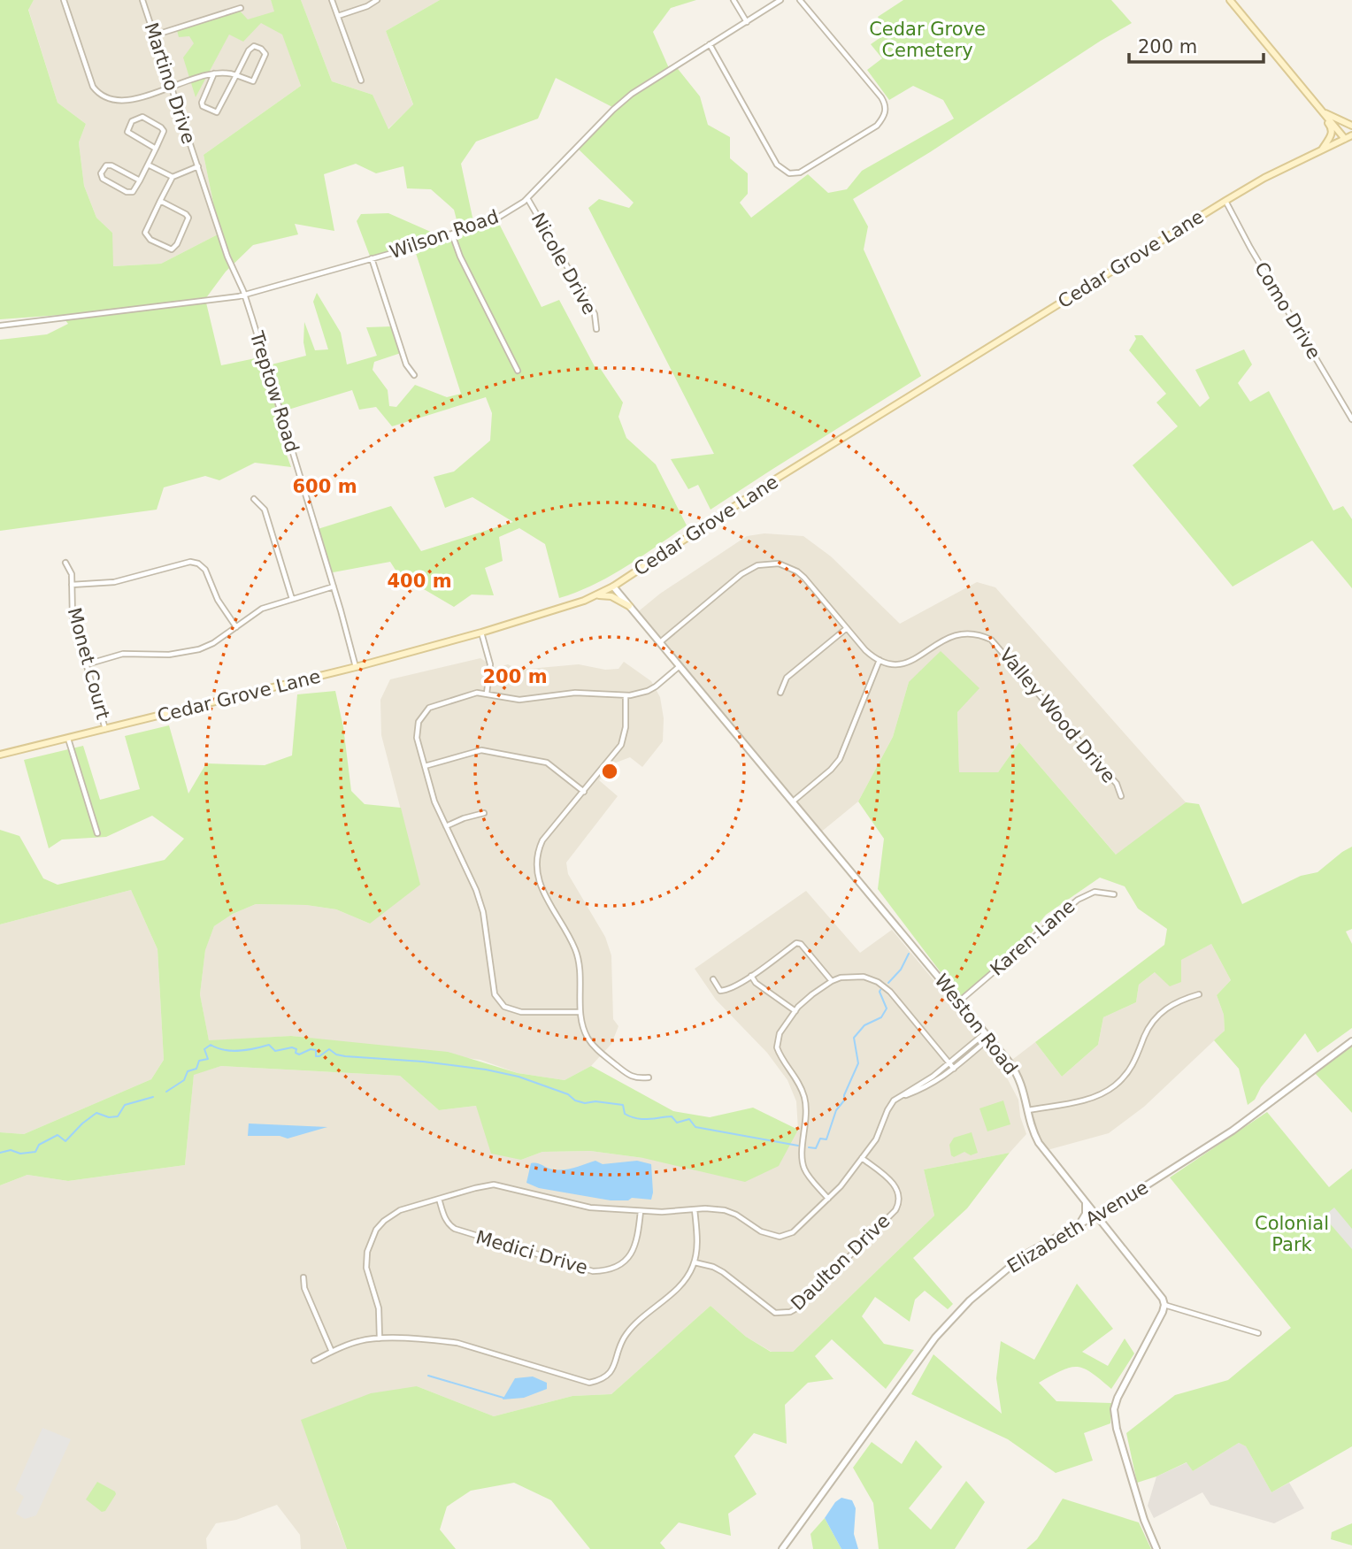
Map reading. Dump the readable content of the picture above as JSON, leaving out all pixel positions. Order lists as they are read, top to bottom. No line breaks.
{"streets":{"main road":["Cedar Grove Lane"],"street":["Martino Drive","Wilson Road","Nicole Drive","Como Drive","Treptow Road","Monet Court","Valley Wood Drive","Karen Lane","Weston Road","Elizabeth Avenue","Medici Drive","Daulton Drive"]},"crossings":[["Martino Drive","Wilson Road"],["Martino Drive","Treptow Road"],["Wilson Road","Nicole Drive"],["Wilson Road","Treptow Road"],["Cedar Grove Lane","Como Drive"],["Cedar Grove Lane","Treptow Road"],["Cedar Grove Lane","Monet Court"],["Cedar Grove Lane","Weston Road"],["Karen Lane","Weston Road"],["Weston Road","Elizabeth Avenue"]],"parks":["Cedar Grove Cemetery","Colonial Park"],"scale_bar":"200 m","rings":["600 m","400 m","200 m"]}
